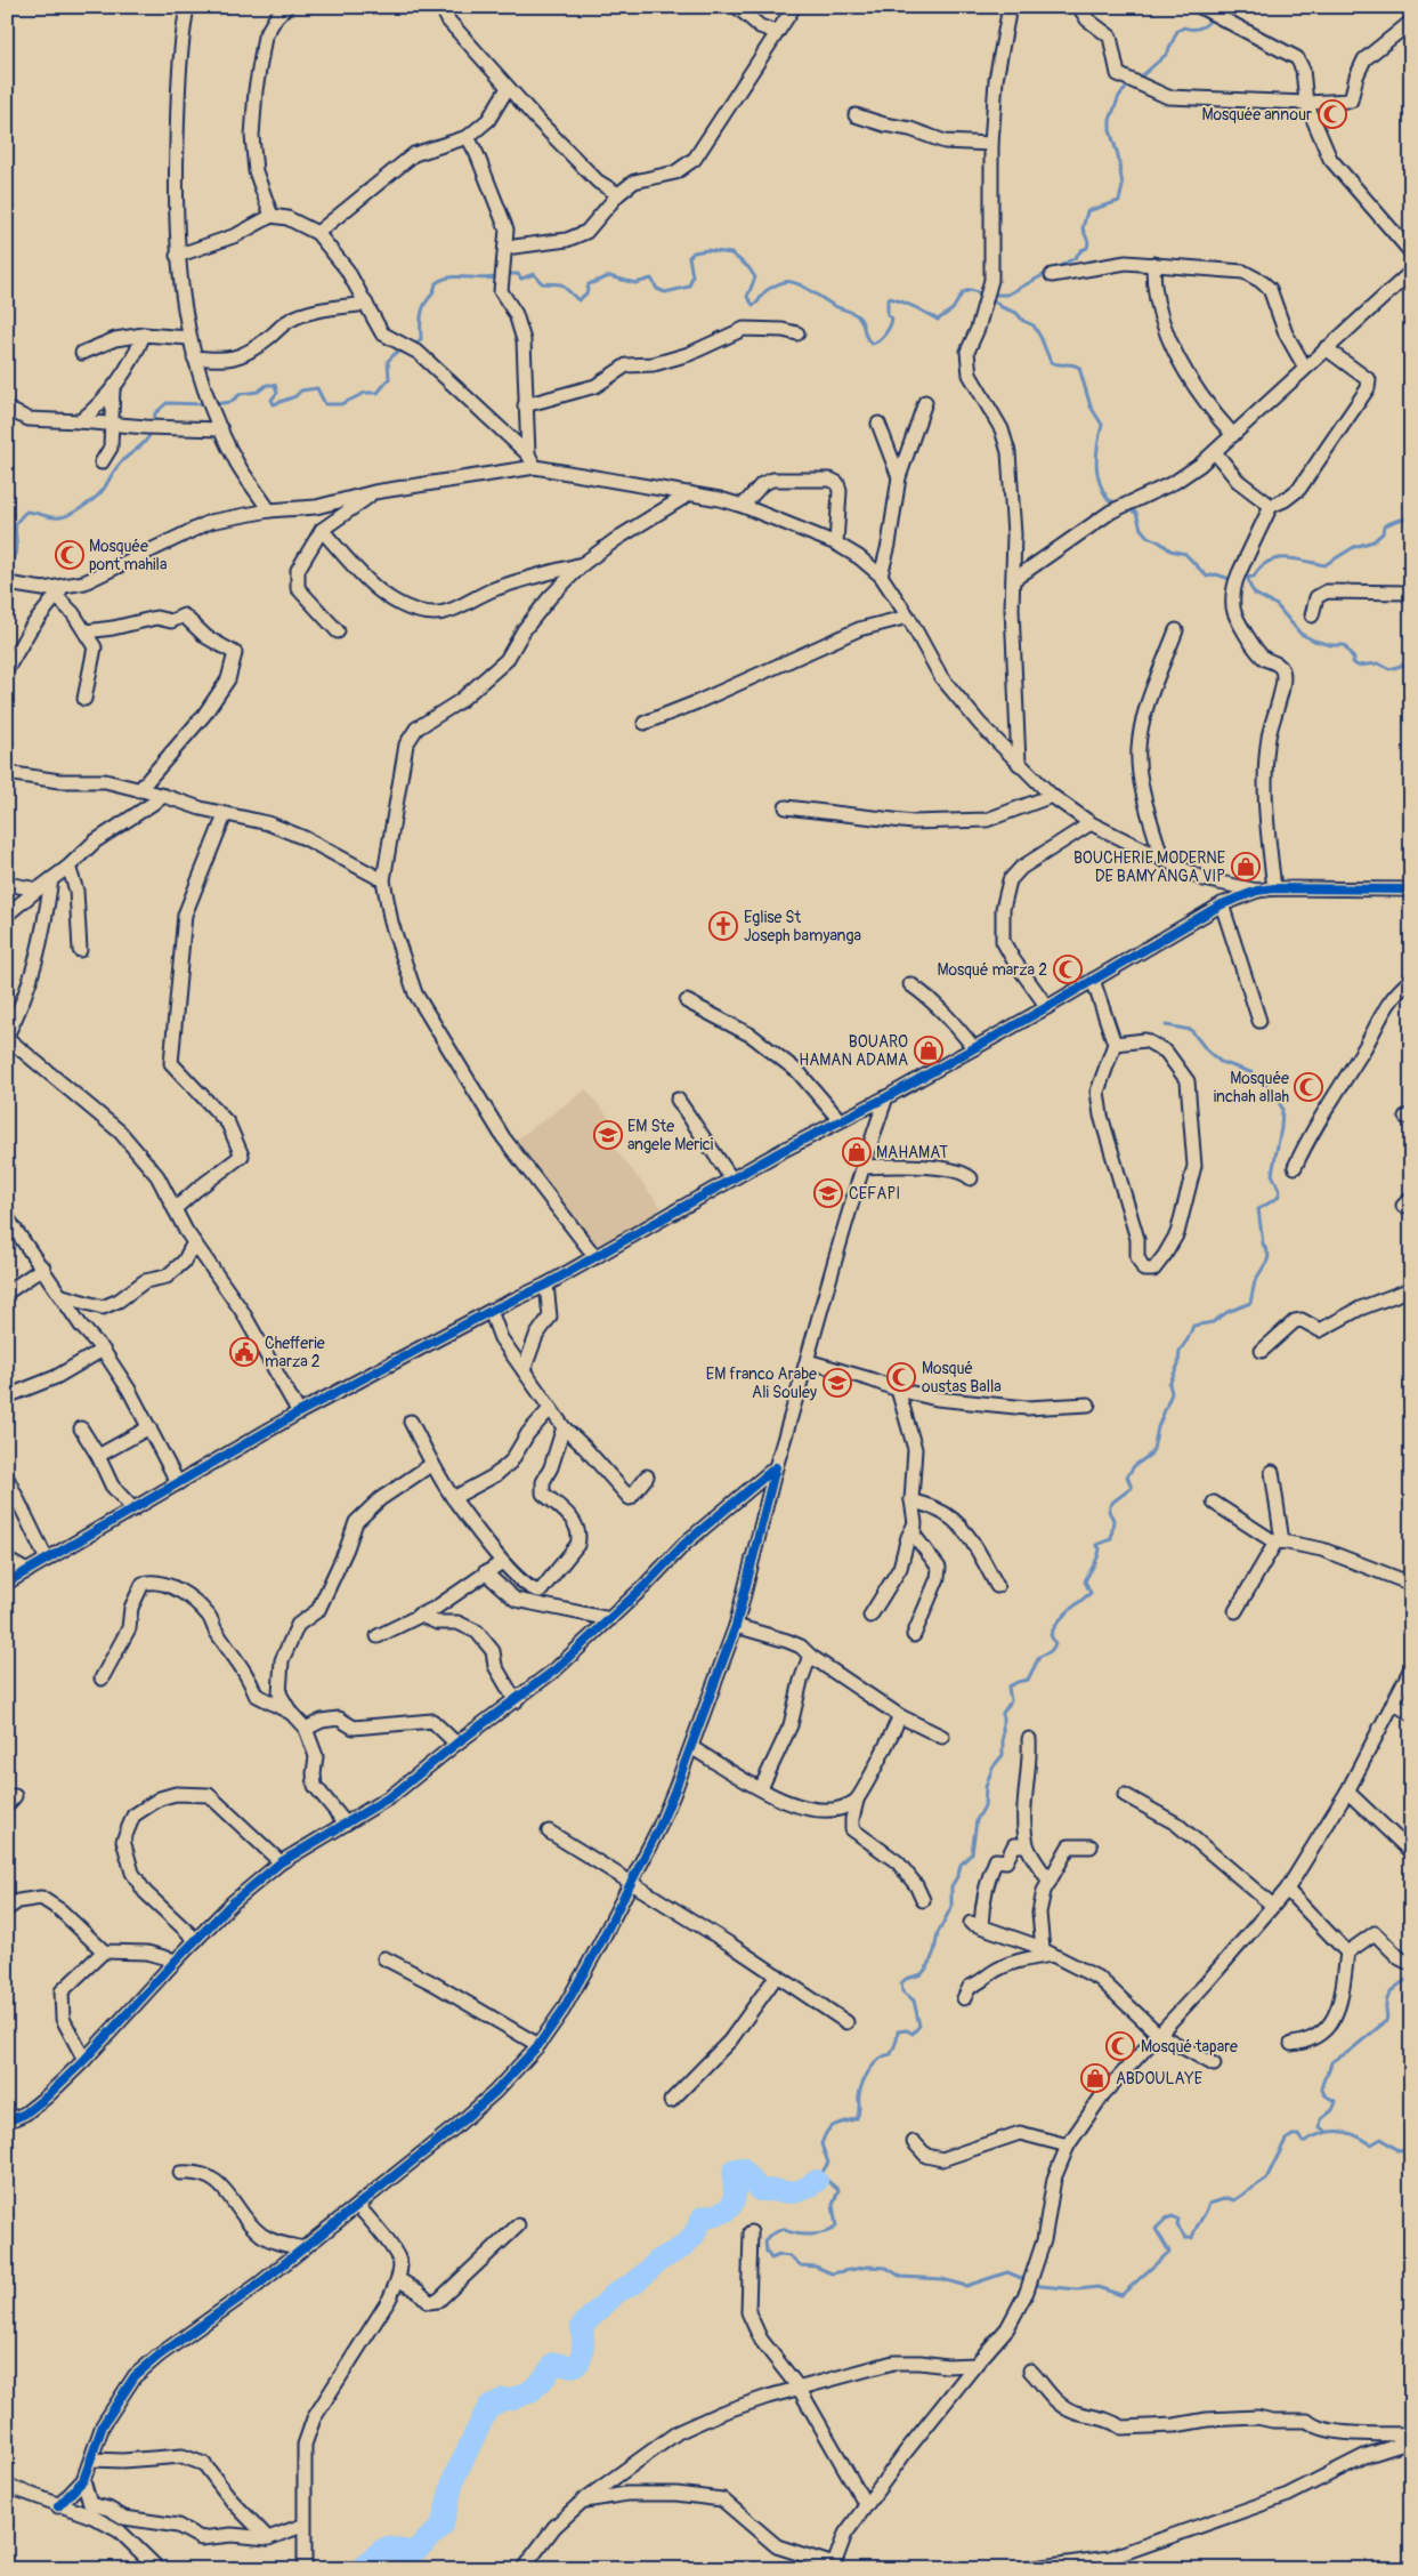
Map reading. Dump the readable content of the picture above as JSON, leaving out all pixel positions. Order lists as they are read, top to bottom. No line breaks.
{"places":{"mosque":["Mosquée annour","Mosquée pont mahila","Mosqué marza 2","Mosquée inchah allah","Mosqué oustas Balla","Mosqué tapare"],"shop":["BOUCHERIE MODERNE DE BAMYANGA VIP","BOUARO HAMAN ADAMA","MAHAMAT","ABDOULAYE"],"church":["Eglise St Joseph bamyanga"],"school or university":["EM Ste angele Merici","CEFAPI","EM franco Arabe Ali Souley"],"public building":["Chefferie marza 2"]}}
